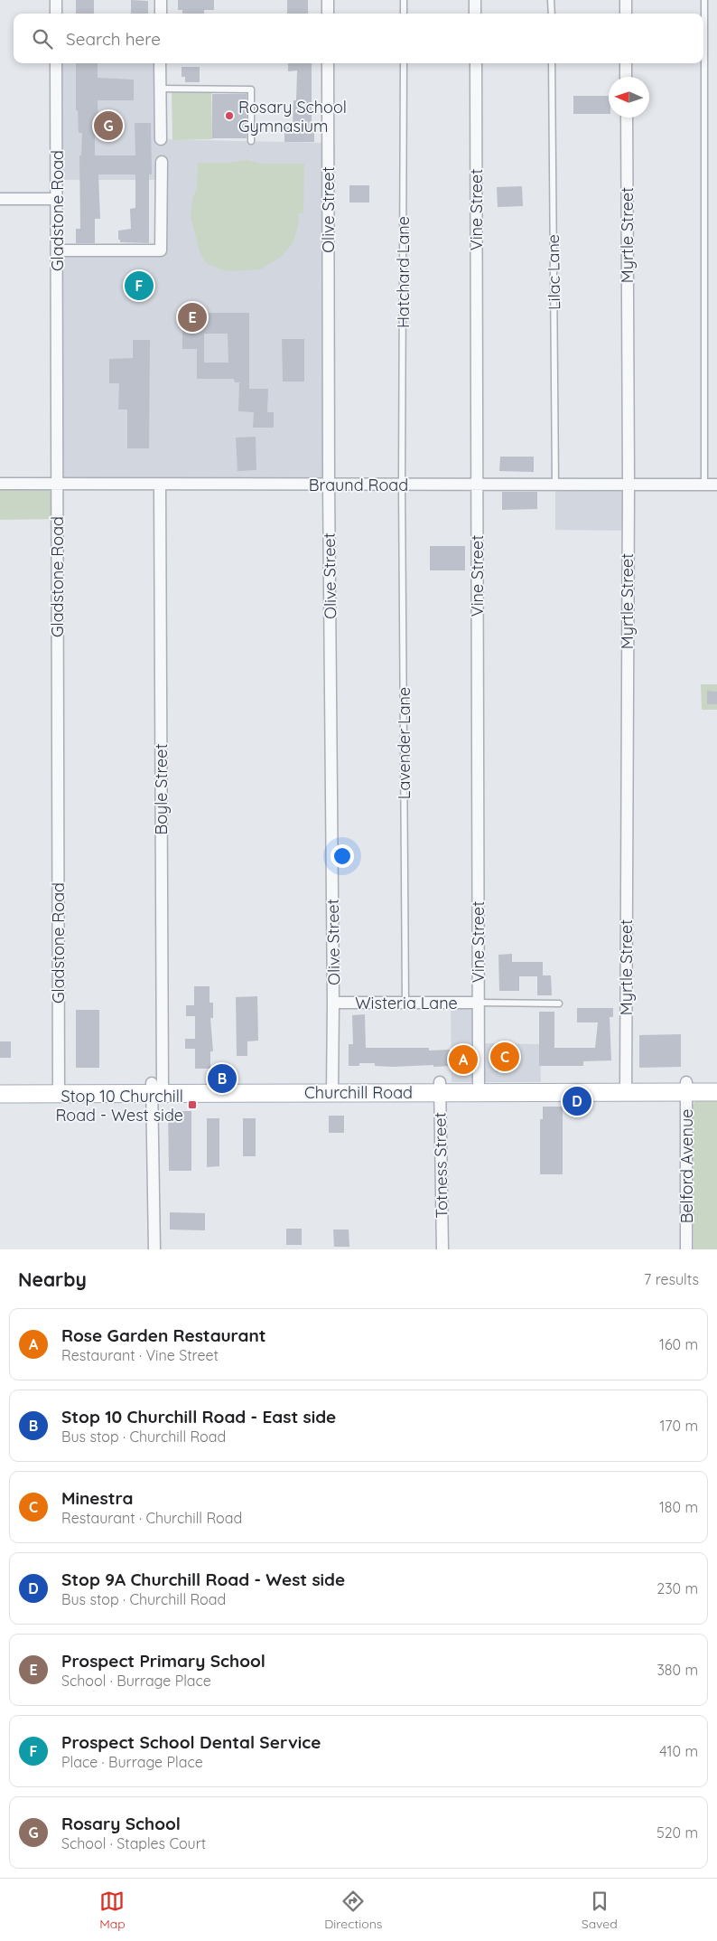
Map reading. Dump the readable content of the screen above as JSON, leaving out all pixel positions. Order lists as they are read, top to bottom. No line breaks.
{"streets":{"main road":["Churchill Road"],"street":["Olive Street","Vine Street","Gladstone Road","Myrtle Street","Braund Road","Boyle Street","Wisteria Lane","Totness Street","Belford Avenue"],"lane":["Hatchard Lane","Lilac Lane","Lavender Lane"]},"crossings":[["Olive Street","Braund Road"],["Olive Street","Wisteria Lane"],["Olive Street","Churchill Road"],["Vine Street","Braund Road"],["Vine Street","Wisteria Lane"],["Vine Street","Churchill Road"],["Gladstone Road","Braund Road"],["Gladstone Road","Churchill Road"],["Myrtle Street","Braund Road"],["Myrtle Street","Churchill Road"],["Hatchard Lane","Braund Road"],["Hatchard Lane","Lavender Lane"],["Lilac Lane","Braund Road"],["Braund Road","Lavender Lane"],["Braund Road","Boyle Street"],["Lavender Lane","Wisteria Lane"],["Boyle Street","Churchill Road"],["Churchill Road","Totness Street"],["Churchill Road","Belford Avenue"]],"places":{"other":["Rosary School Gymnasium"],"transit":["Stop 10 Churchill Road - West side"]},"north":"left","page":{"search":"Search here","pins":["G","F","E","C","A","B","D"],"heading":["Nearby","7 results"],"list":[{"mark":"A","name":"Rose Garden Restaurant","note":"Restaurant · Vine Street","value":"160 m"},{"mark":"B","name":"Stop 10 Churchill Road - East side","note":"Bus stop · Churchill Road","value":"170 m"},{"mark":"C","name":"Minestra","note":"Restaurant · Churchill Road","value":"180 m"},{"mark":"D","name":"Stop 9A Churchill Road - West side","note":"Bus stop · Churchill Road","value":"230 m"},{"mark":"E","name":"Prospect Primary School","note":"School · Burrage Place","value":"380 m"},{"mark":"F","name":"Prospect School Dental Service","note":"Place · Burrage Place","value":"410 m"},{"mark":"G","name":"Rosary School","note":"School · Staples Court","value":"520 m"}],"nav":["Map","Directions","Saved"]}}
